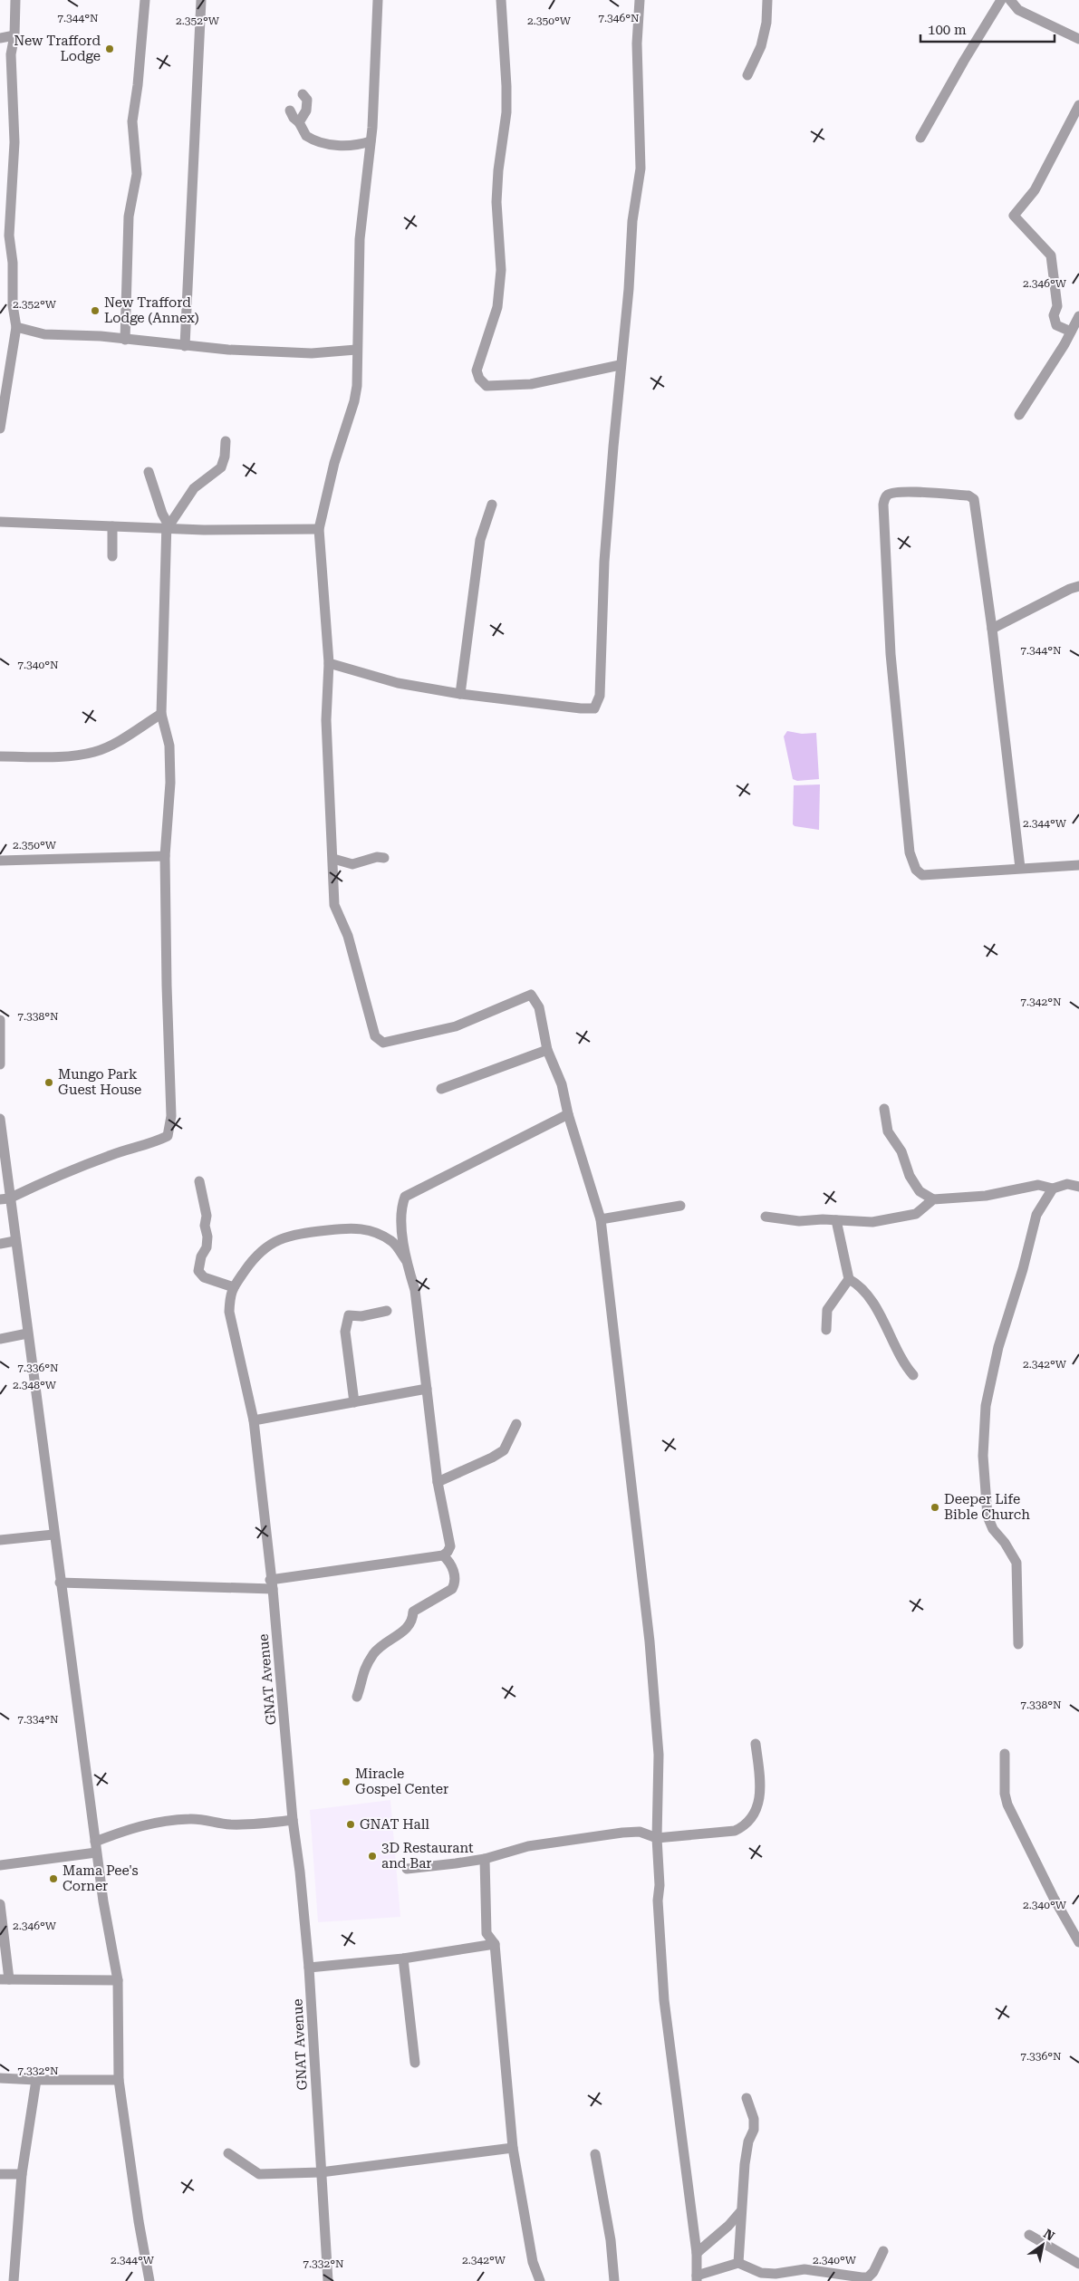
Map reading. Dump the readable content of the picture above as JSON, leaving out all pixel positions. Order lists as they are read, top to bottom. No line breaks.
{"streets":{"street":["GNAT Avenue"]},"places":["New Trafford Lodge","New Trafford Lodge (Annex)","Mungo Park Guest House","Deeper Life Bible Church","Miracle Gospel Center","GNAT Hall","3D Restaurant and Bar","Mama Pee's Corner"],"scale_bar":"100 m","north":"top right","coordinates":["7.346°N","7.344°N","2.352°W","2.350°W","2.346°W","7.340°N","2.344°W","7.342°N","7.338°N","2.342°W","7.336°N","2.348°W","7.334°N","2.340°W","7.332°N"]}
